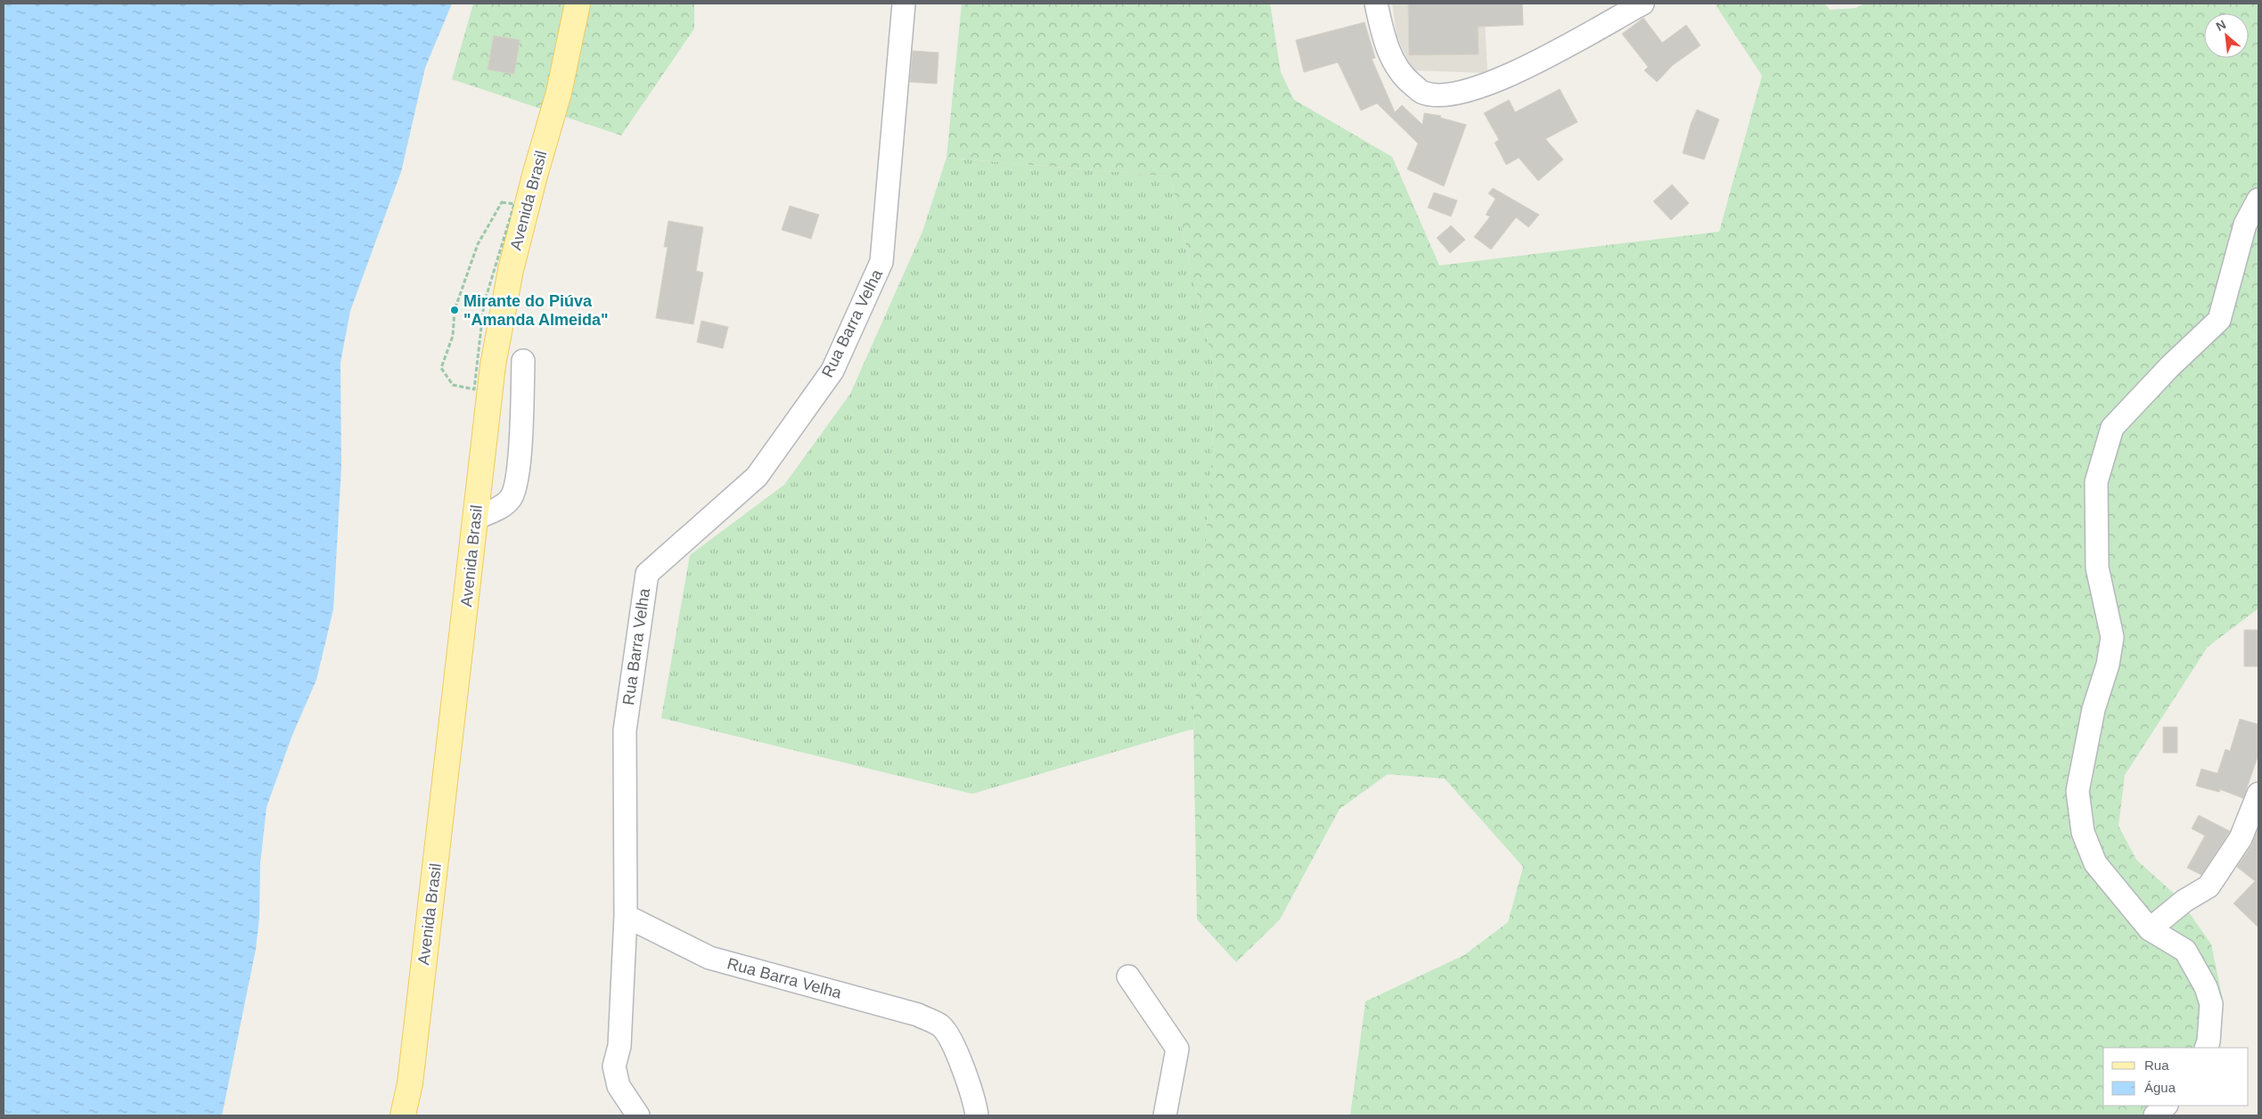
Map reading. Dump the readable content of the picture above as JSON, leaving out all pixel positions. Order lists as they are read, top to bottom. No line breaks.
{"streets":{"main road":["Avenida Brasil"],"street":["Rua Barra Velha"]},"places":["Mirante do Piúva \"Amanda Almeida\""],"legend":["Rua","Água"],"north":"top left"}
